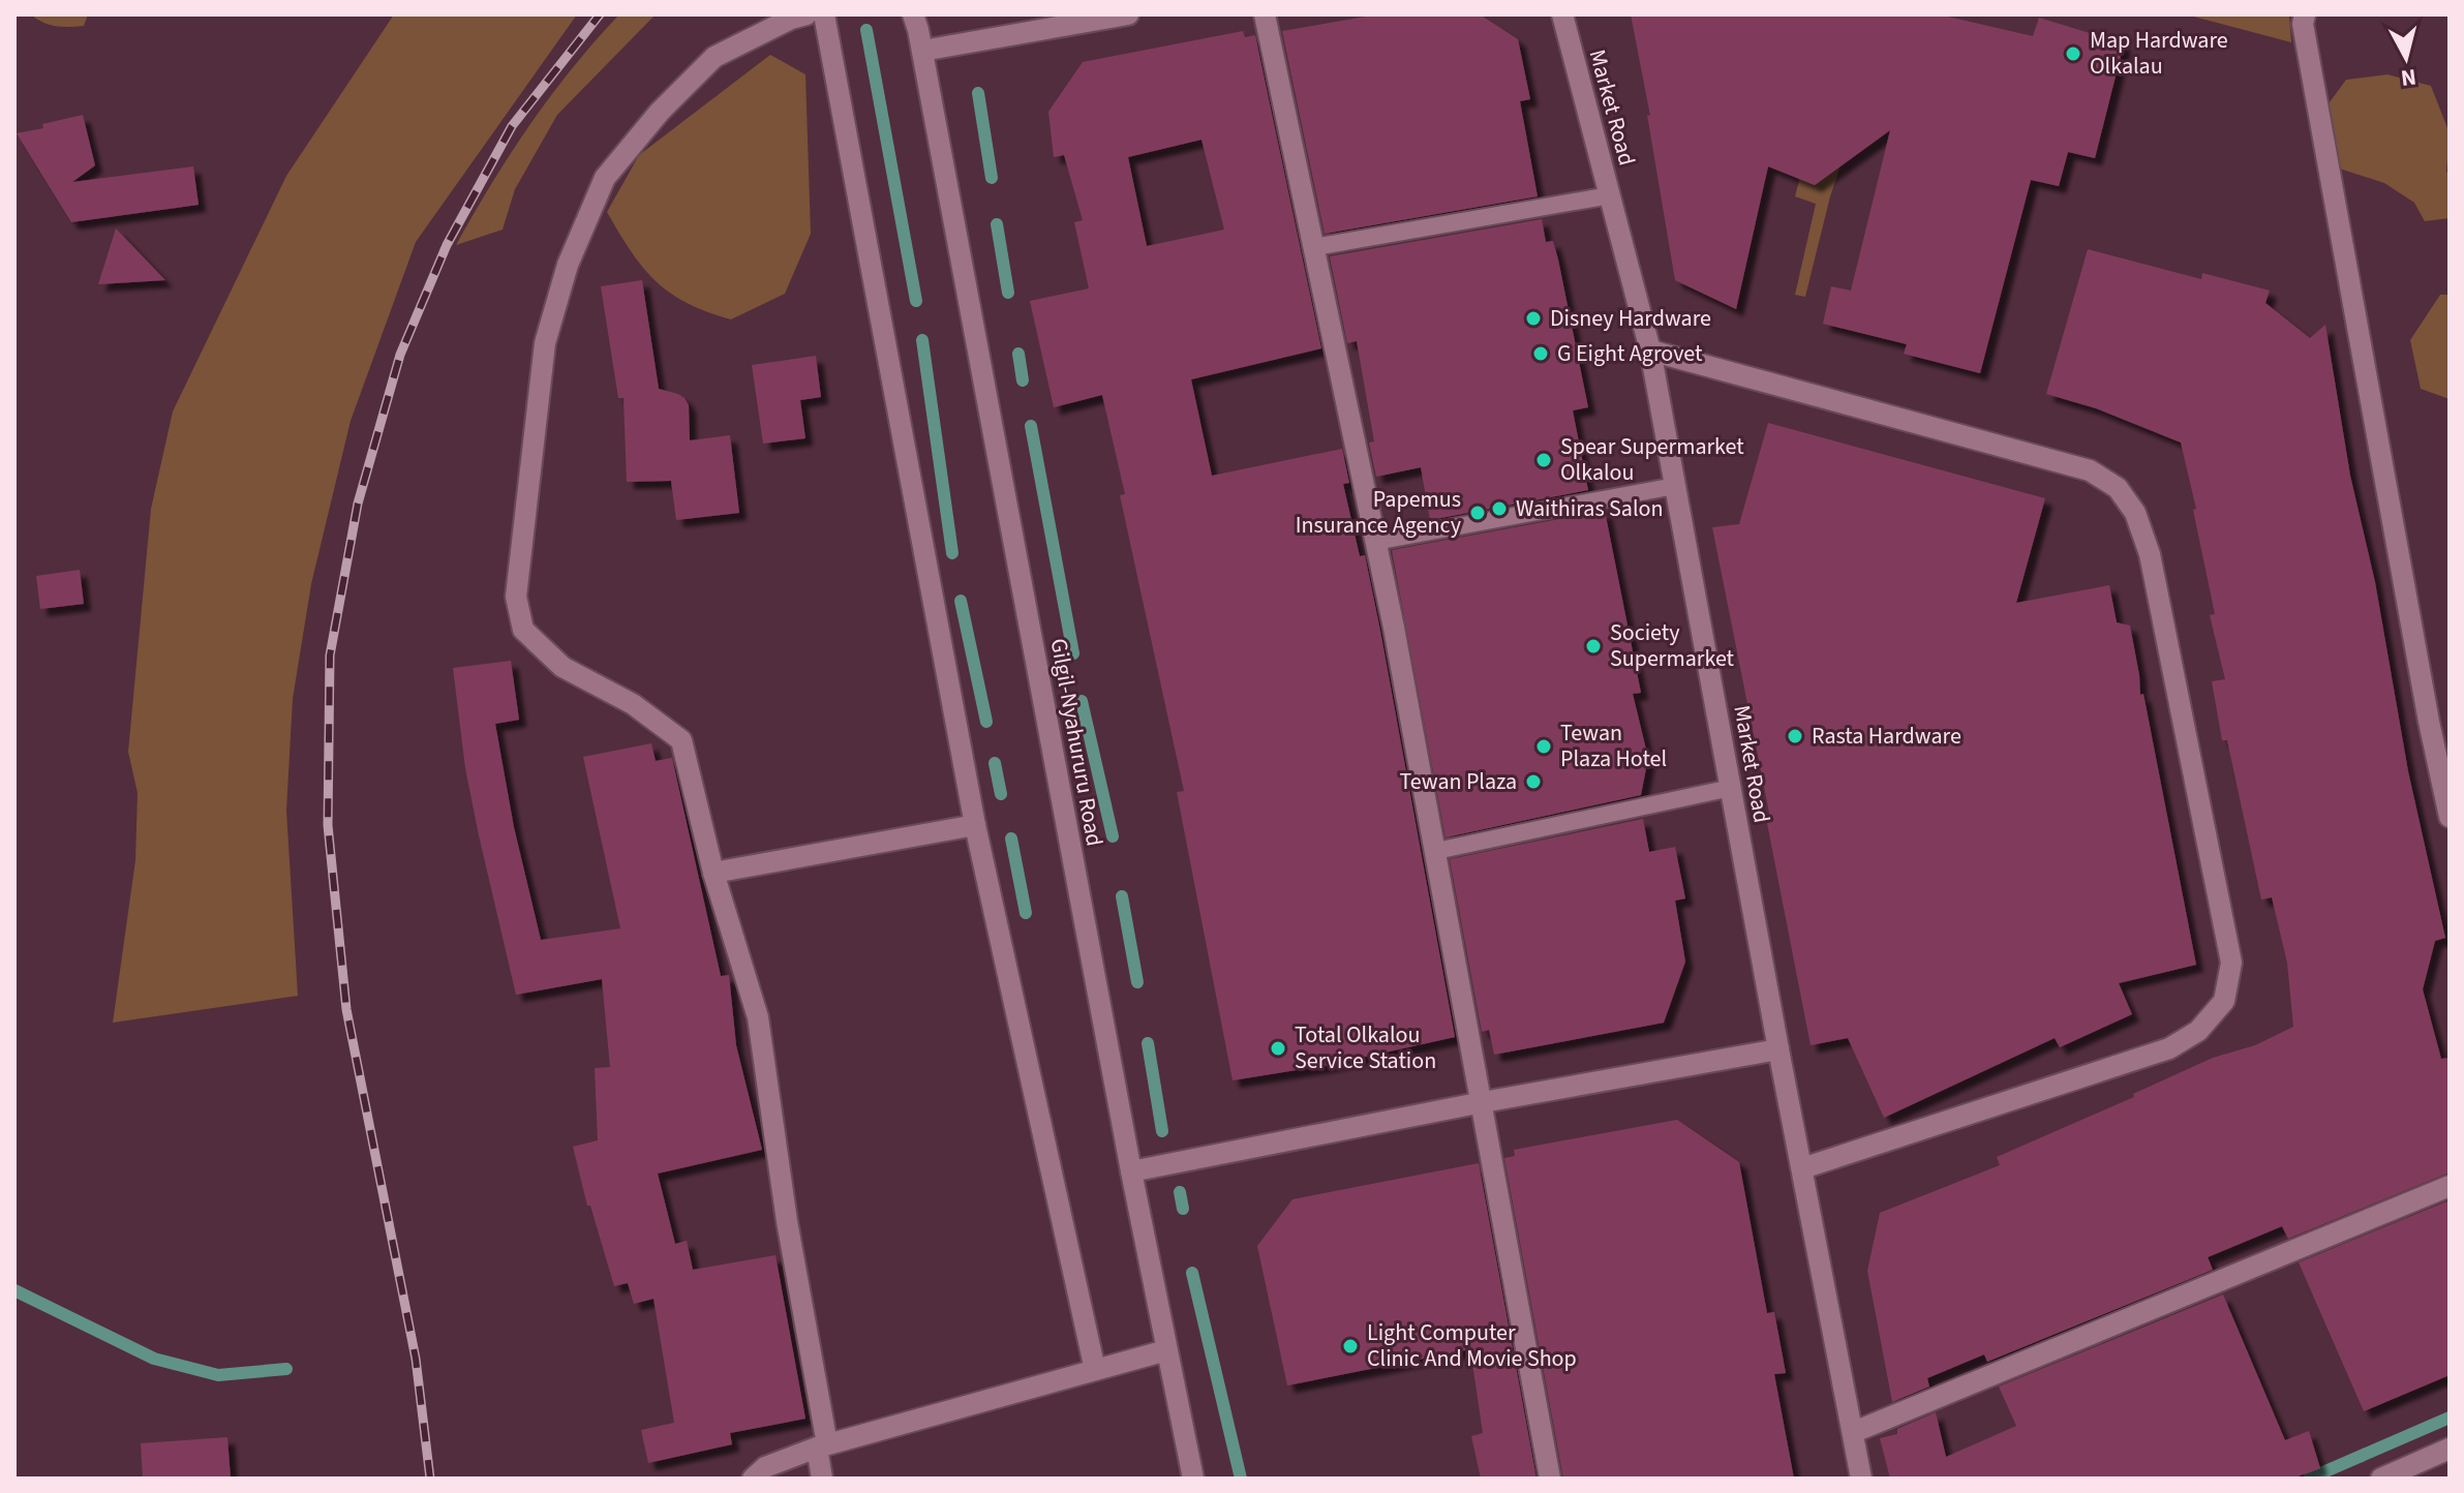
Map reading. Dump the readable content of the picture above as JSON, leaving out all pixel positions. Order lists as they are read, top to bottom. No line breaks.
{"streets":{"street":["Market Road","Gilgil-Nyahururu Road"]},"places":["Map Hardware Olkalau","Disney Hardware","G Eight Agrovet","Spear Supermarket Olkalou","Waithiras Salon","Papemus Insurance Agency","Society Supermarket","Rasta Hardware","Tewan Plaza Hotel","Tewan Plaza","Total Olkalou Service Station","Light Computer Clinic And Movie Shop"],"north":"bottom"}
